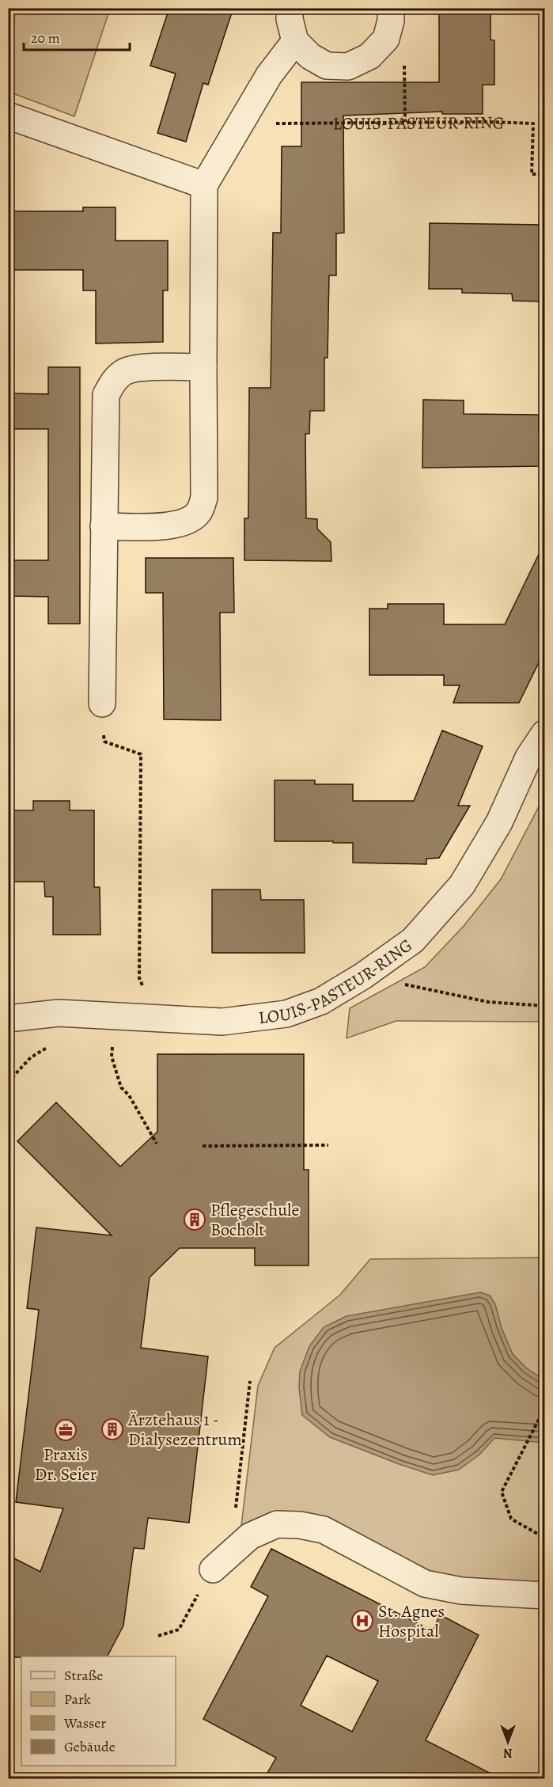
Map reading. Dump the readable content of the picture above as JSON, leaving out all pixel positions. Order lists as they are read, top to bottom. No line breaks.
{"streets":{"street":["LOUIS-PASTEUR-RING"]},"places":{"building":["Pflegeschule Bocholt","Ärztehaus 1 - Dialysezentrum"],"office":["Praxis Dr. Seier"],"hospital":["St. Agnes Hospital"]},"legend":["Straße","Park","Wasser","Gebäude"],"scale_bar":"20 m","north":"bottom"}
